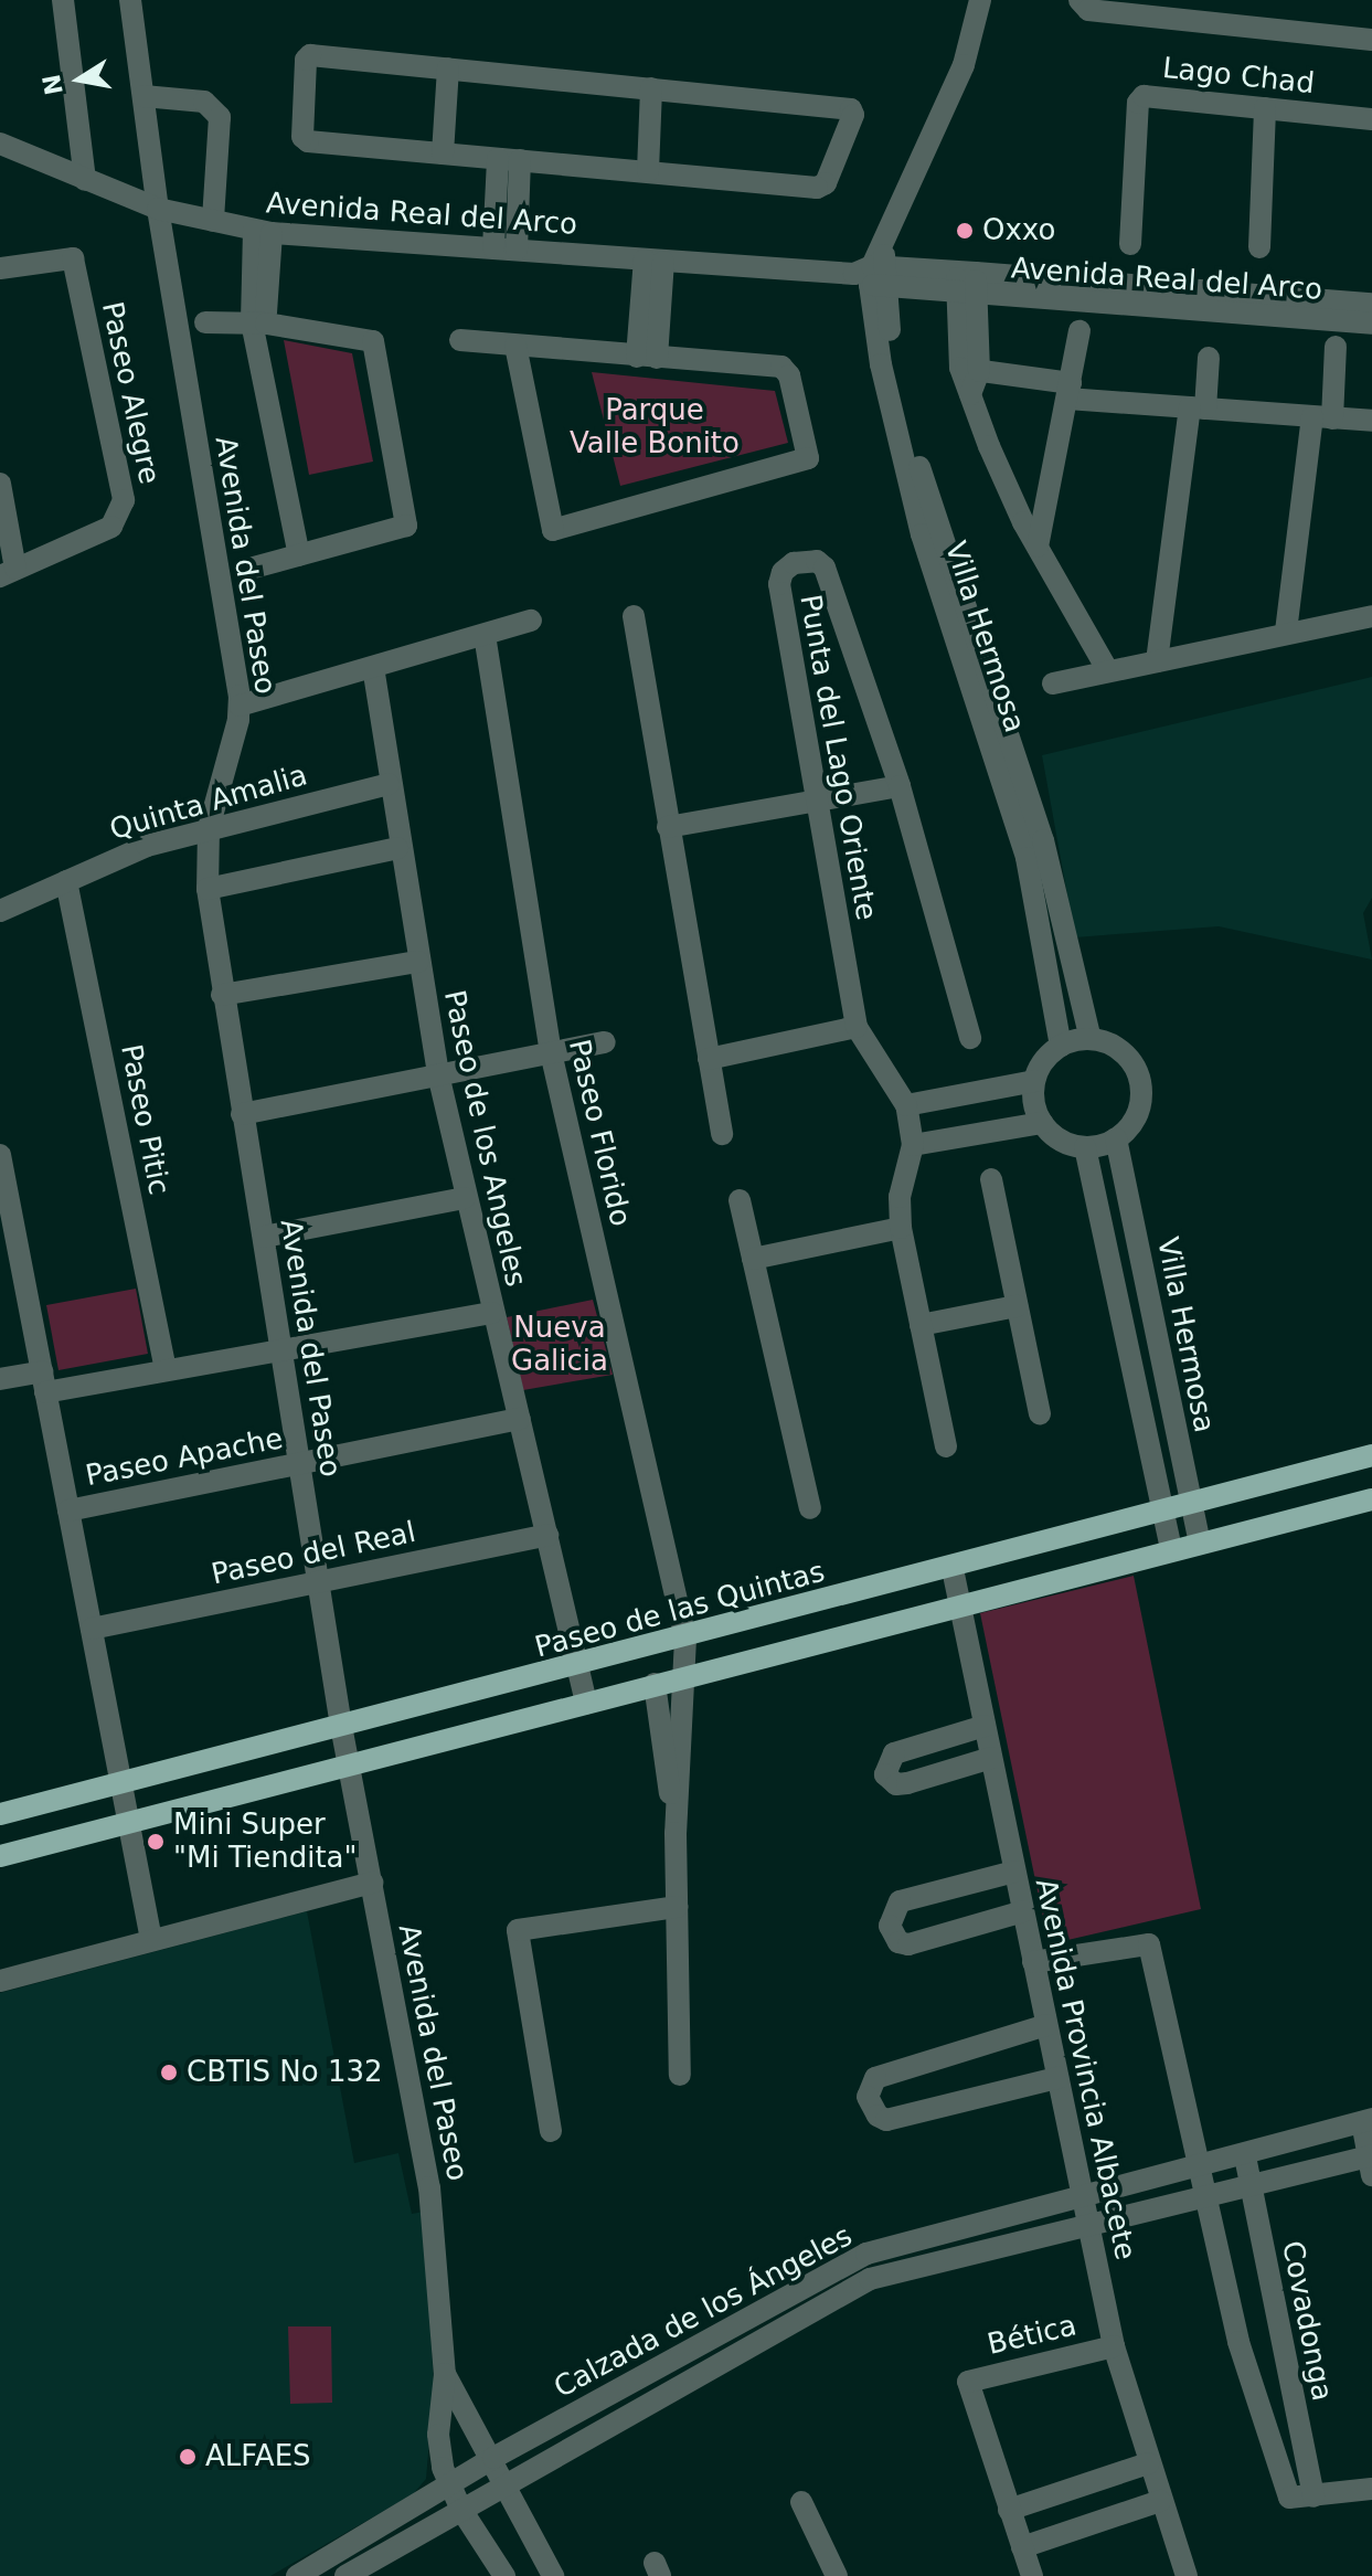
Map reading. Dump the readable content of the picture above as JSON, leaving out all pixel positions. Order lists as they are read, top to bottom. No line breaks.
{"streets":{"main road":["Paseo de las Quintas"],"street":["Lago Chad","Avenida Real del Arco","Paseo Alegre","Avenida del Paseo","Villa Hermosa","Punta del Lago Oriente","Quinta Amalia","Paseo Pitic","Paseo Florido","Paseo de los Angeles","Paseo Apache","Paseo del Real","Avenida Provincia Albacete","Calzada de los Ángeles","Covadonga","Bética"]},"crossings":[["Avenida Real del Arco","Avenida del Paseo"],["Avenida Real del Arco","Villa Hermosa"],["Avenida del Paseo","Quinta Amalia"],["Avenida del Paseo","Paseo Apache"],["Avenida del Paseo","Paseo del Real"],["Avenida del Paseo","Paseo de las Quintas"],["Avenida del Paseo","Calzada de los Ángeles"],["Villa Hermosa","Paseo de las Quintas"],["Quinta Amalia","Paseo Pitic"],["Quinta Amalia","Paseo de los Angeles"],["Paseo Florido","Paseo de las Quintas"],["Paseo de los Angeles","Paseo Apache"],["Paseo de los Angeles","Paseo del Real"],["Paseo de los Angeles","Paseo de las Quintas"],["Paseo de las Quintas","Avenida Provincia Albacete"],["Avenida Provincia Albacete","Calzada de los Ángeles"],["Avenida Provincia Albacete","Bética"],["Calzada de los Ángeles","Covadonga"]],"parks":["Parque Valle Bonito","Nueva Galicia"],"places":["Oxxo","Mini Super \"Mi Tiendita\"","CBTIS No 132","ALFAES"],"north":"left"}
